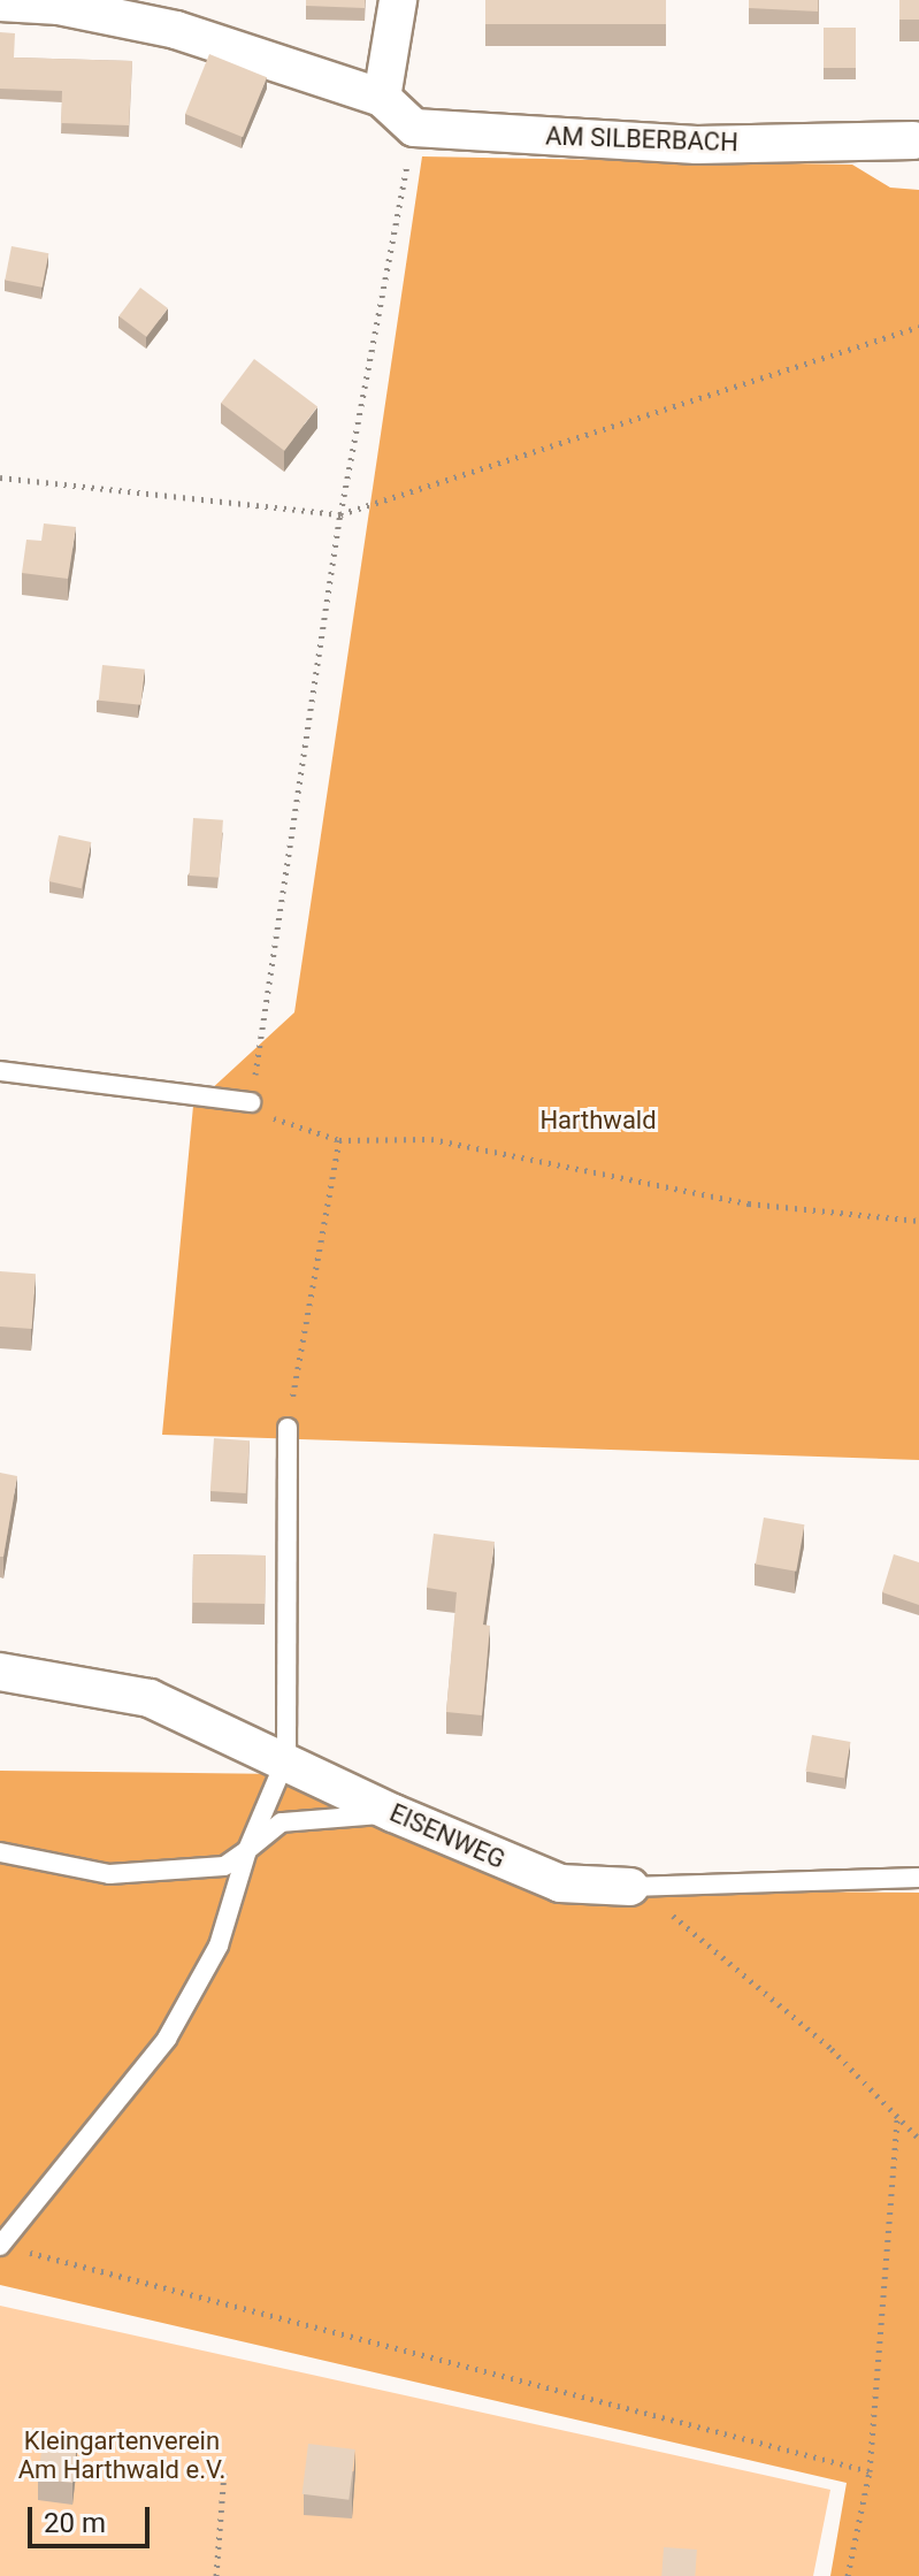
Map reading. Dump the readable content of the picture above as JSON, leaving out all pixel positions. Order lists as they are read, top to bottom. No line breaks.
{"streets":{"street":["AM SILBERBACH","EISENWEG"]},"parks":["Harthwald","Kleingartenverein Am Harthwald e.V."],"scale_bar":"20 m"}
